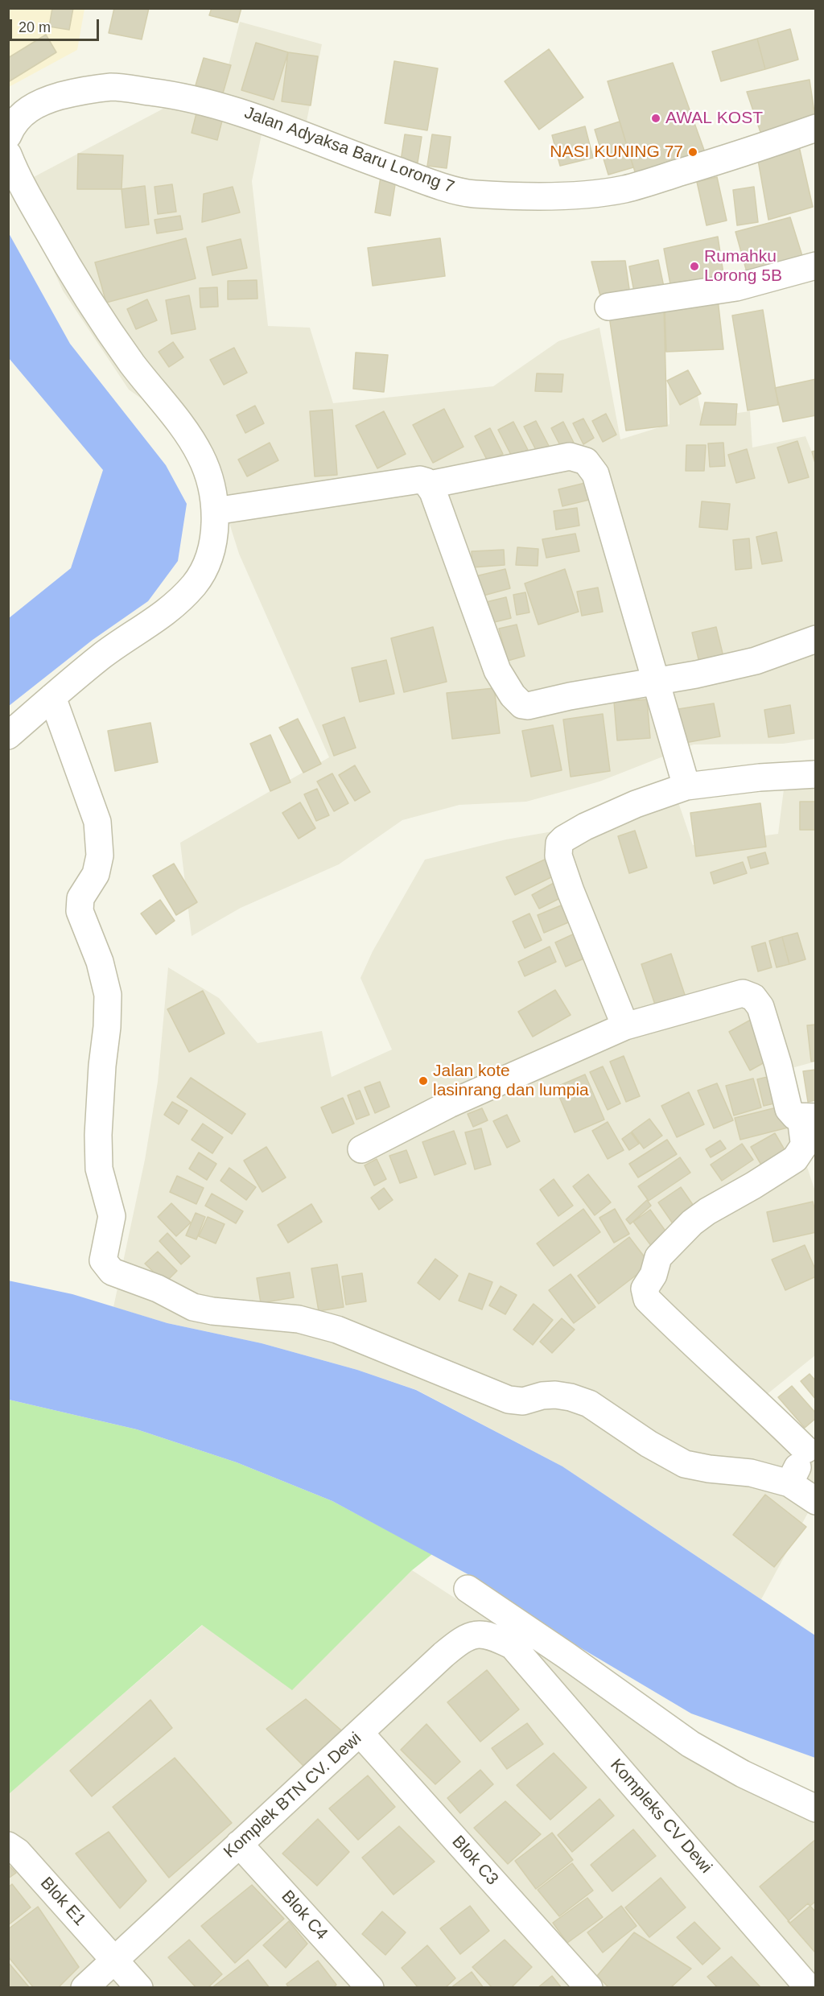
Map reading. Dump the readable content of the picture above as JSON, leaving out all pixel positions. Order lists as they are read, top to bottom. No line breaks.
{"streets":{"street":["Jalan Adyaksa Baru Lorong 7","Komplek BTN CV. Dewi","Kompleks CV Dewi","Blok C3","Blok E1","Blok C4"]},"crossings":[["Komplek BTN CV. Dewi","Kompleks CV Dewi"],["Komplek BTN CV. Dewi","Blok C3"],["Komplek BTN CV. Dewi","Blok E1"],["Komplek BTN CV. Dewi","Blok C4"]],"places":["AWAL KOST","NASI KUNING 77","Rumahku Lorong 5B","Jalan kote lasinrang dan lumpia"],"scale_bar":"20 m"}
